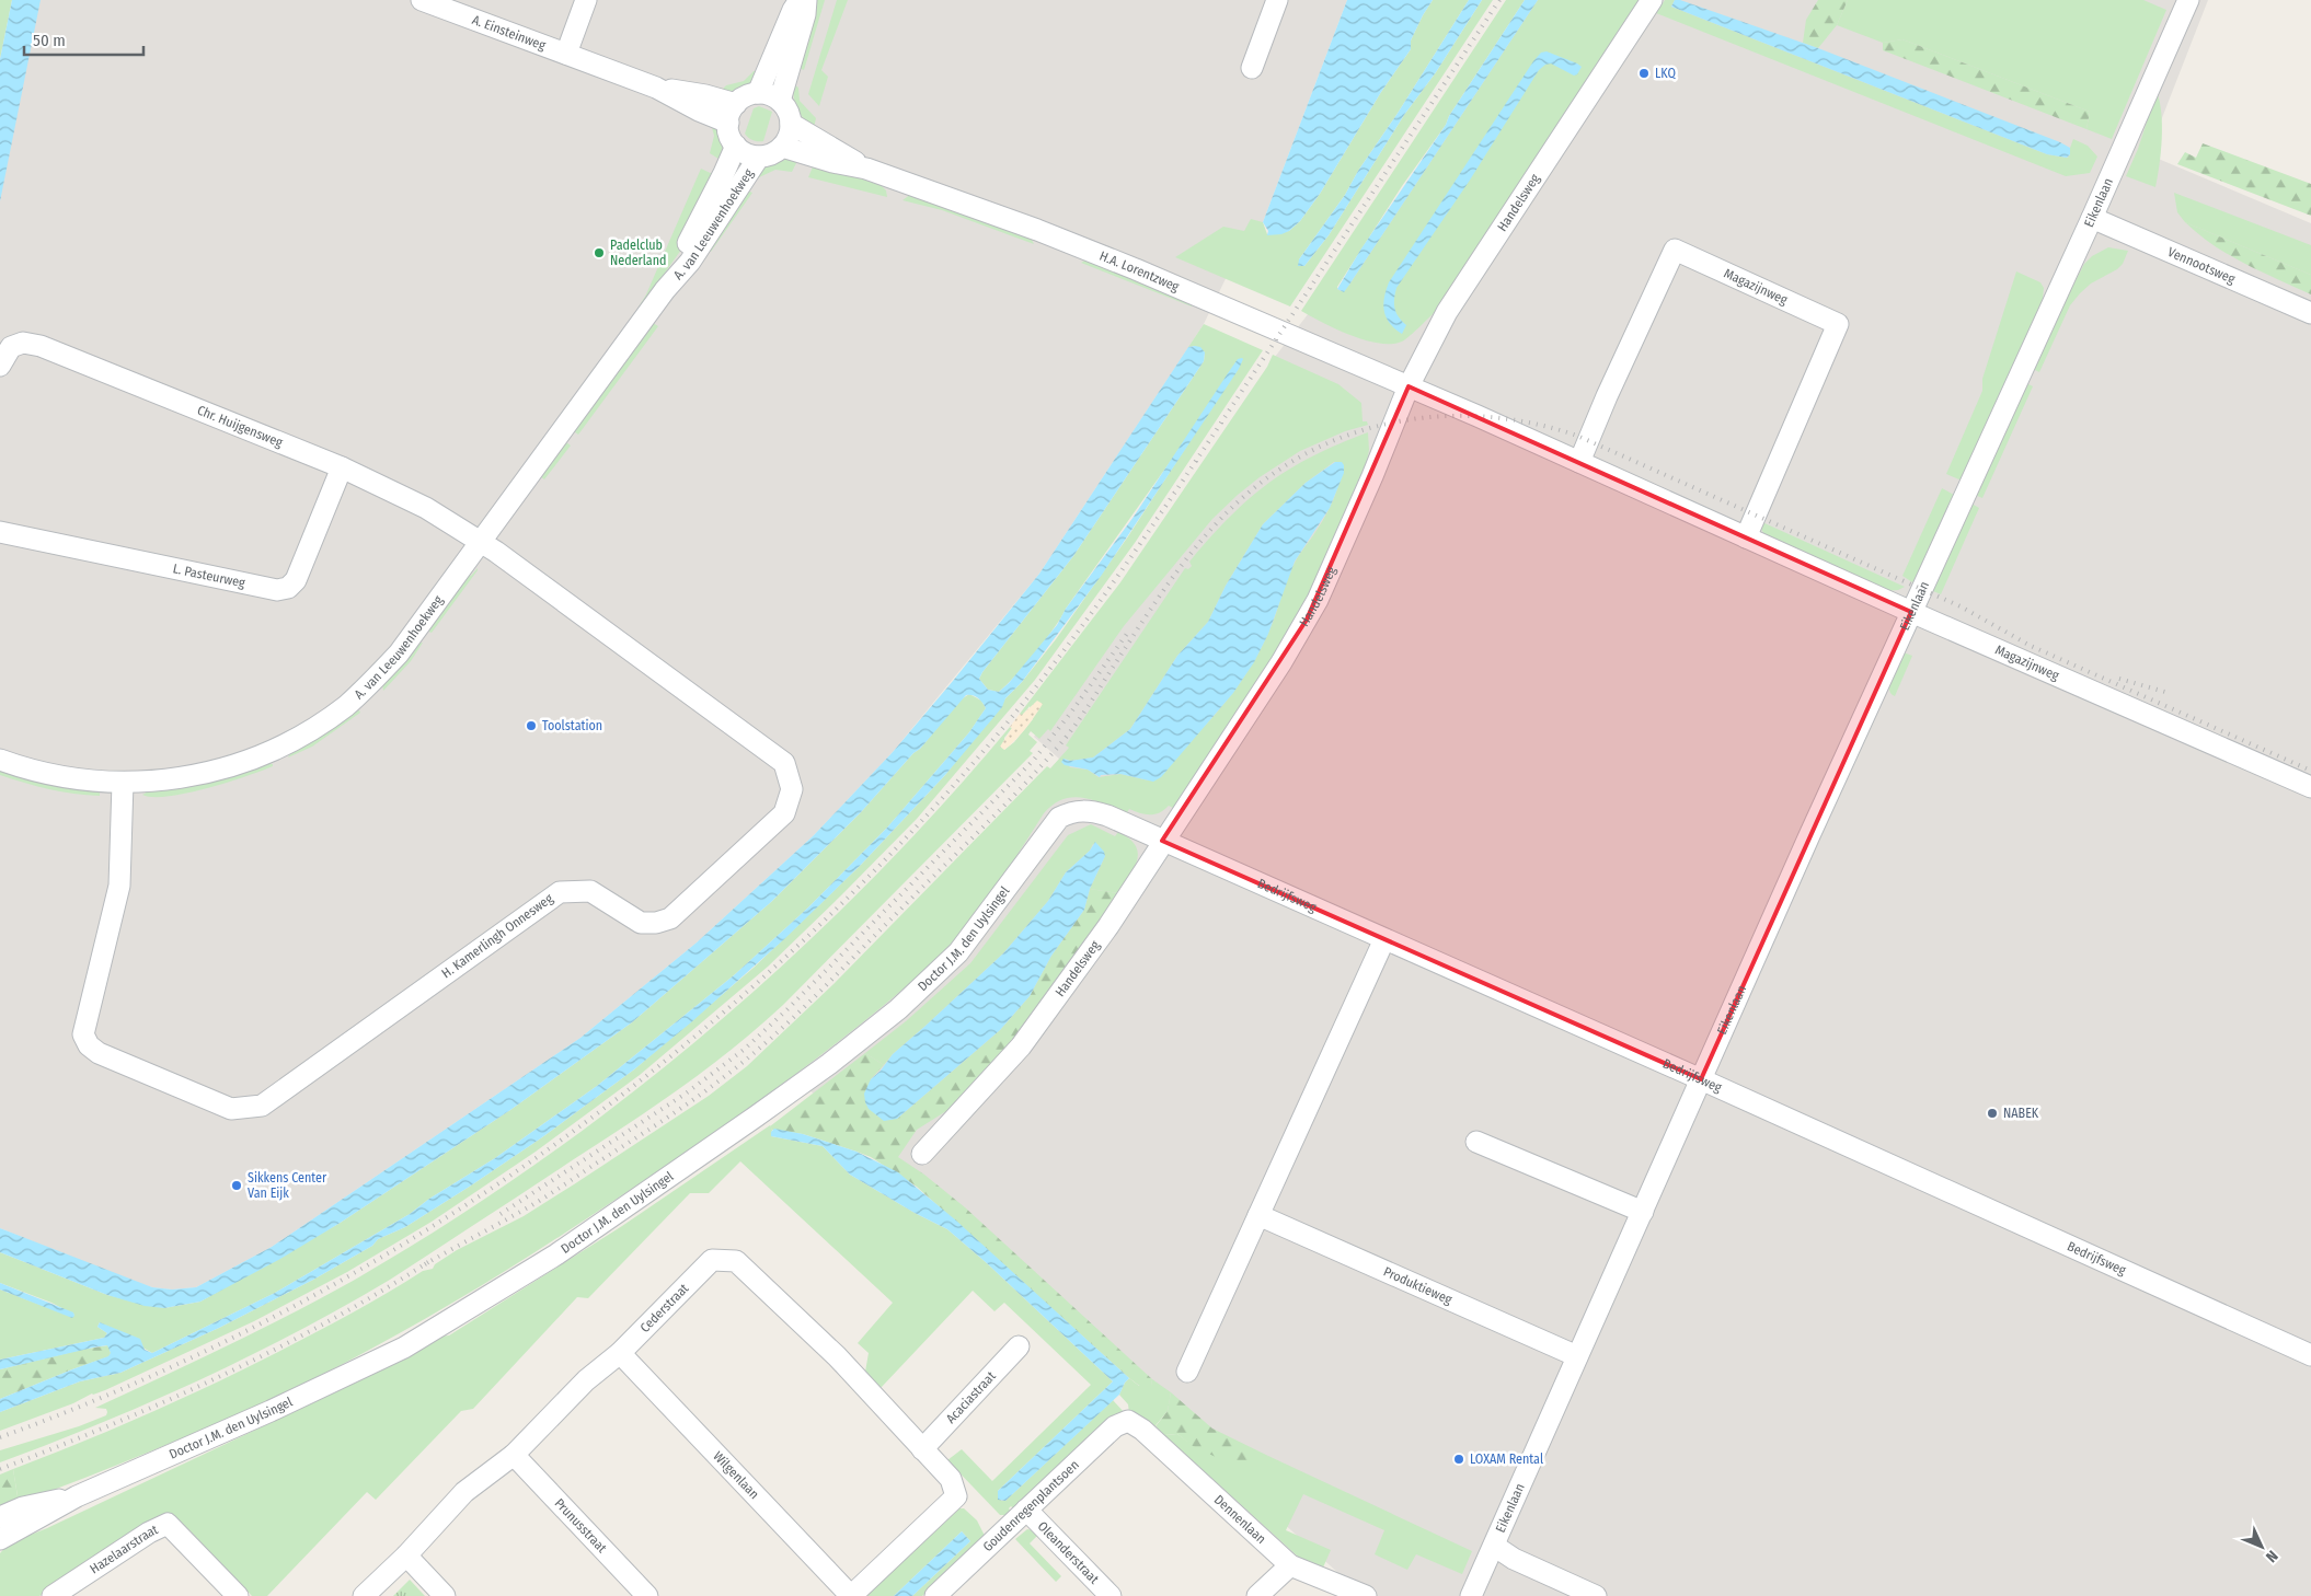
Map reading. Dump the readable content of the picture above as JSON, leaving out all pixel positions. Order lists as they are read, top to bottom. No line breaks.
{"streets":{"street":["A. Einsteinweg","Handelsweg","Eikenlaan","A. van Leeuwenhoekweg","Vennootsweg","H.A. Lorentzweg","Magazijnweg","Chr. Huijgensweg","L. Pasteurweg","Bedrijfsweg","H. Kamerlingh Onnesweg","Doctor J.M. den Uylsingel","Produktieweg","Cederstraat","Acaciastraat","Wilgenlaan","Goudenregenplantsoen","Dennenlaan","Prunusstraat","Hazelaarstraat","Oleanderstraat"]},"crossings":[["A. Einsteinweg","A. van Leeuwenhoekweg"],["A. Einsteinweg","H.A. Lorentzweg"],["Handelsweg","H.A. Lorentzweg"],["Handelsweg","Magazijnweg"],["Handelsweg","Bedrijfsweg"],["Eikenlaan","Vennootsweg"],["Eikenlaan","Magazijnweg"],["Eikenlaan","Bedrijfsweg"],["Eikenlaan","Produktieweg"],["A. van Leeuwenhoekweg","H.A. Lorentzweg"],["A. van Leeuwenhoekweg","Chr. Huijgensweg"],["A. van Leeuwenhoekweg","H. Kamerlingh Onnesweg"],["H.A. Lorentzweg","Magazijnweg"],["Chr. Huijgensweg","L. Pasteurweg"],["Chr. Huijgensweg","H. Kamerlingh Onnesweg"],["Bedrijfsweg","Doctor J.M. den Uylsingel"],["Cederstraat","Acaciastraat"],["Cederstraat","Wilgenlaan"],["Cederstraat","Prunusstraat"],["Goudenregenplantsoen","Dennenlaan"],["Goudenregenplantsoen","Oleanderstraat"]],"places":["LKQ","Padelclub Nederland","Toolstation","NABEK","Sikkens Center Van Eijk","LOXAM Rental"],"scale_bar":"50 m","north":"bottom right"}
